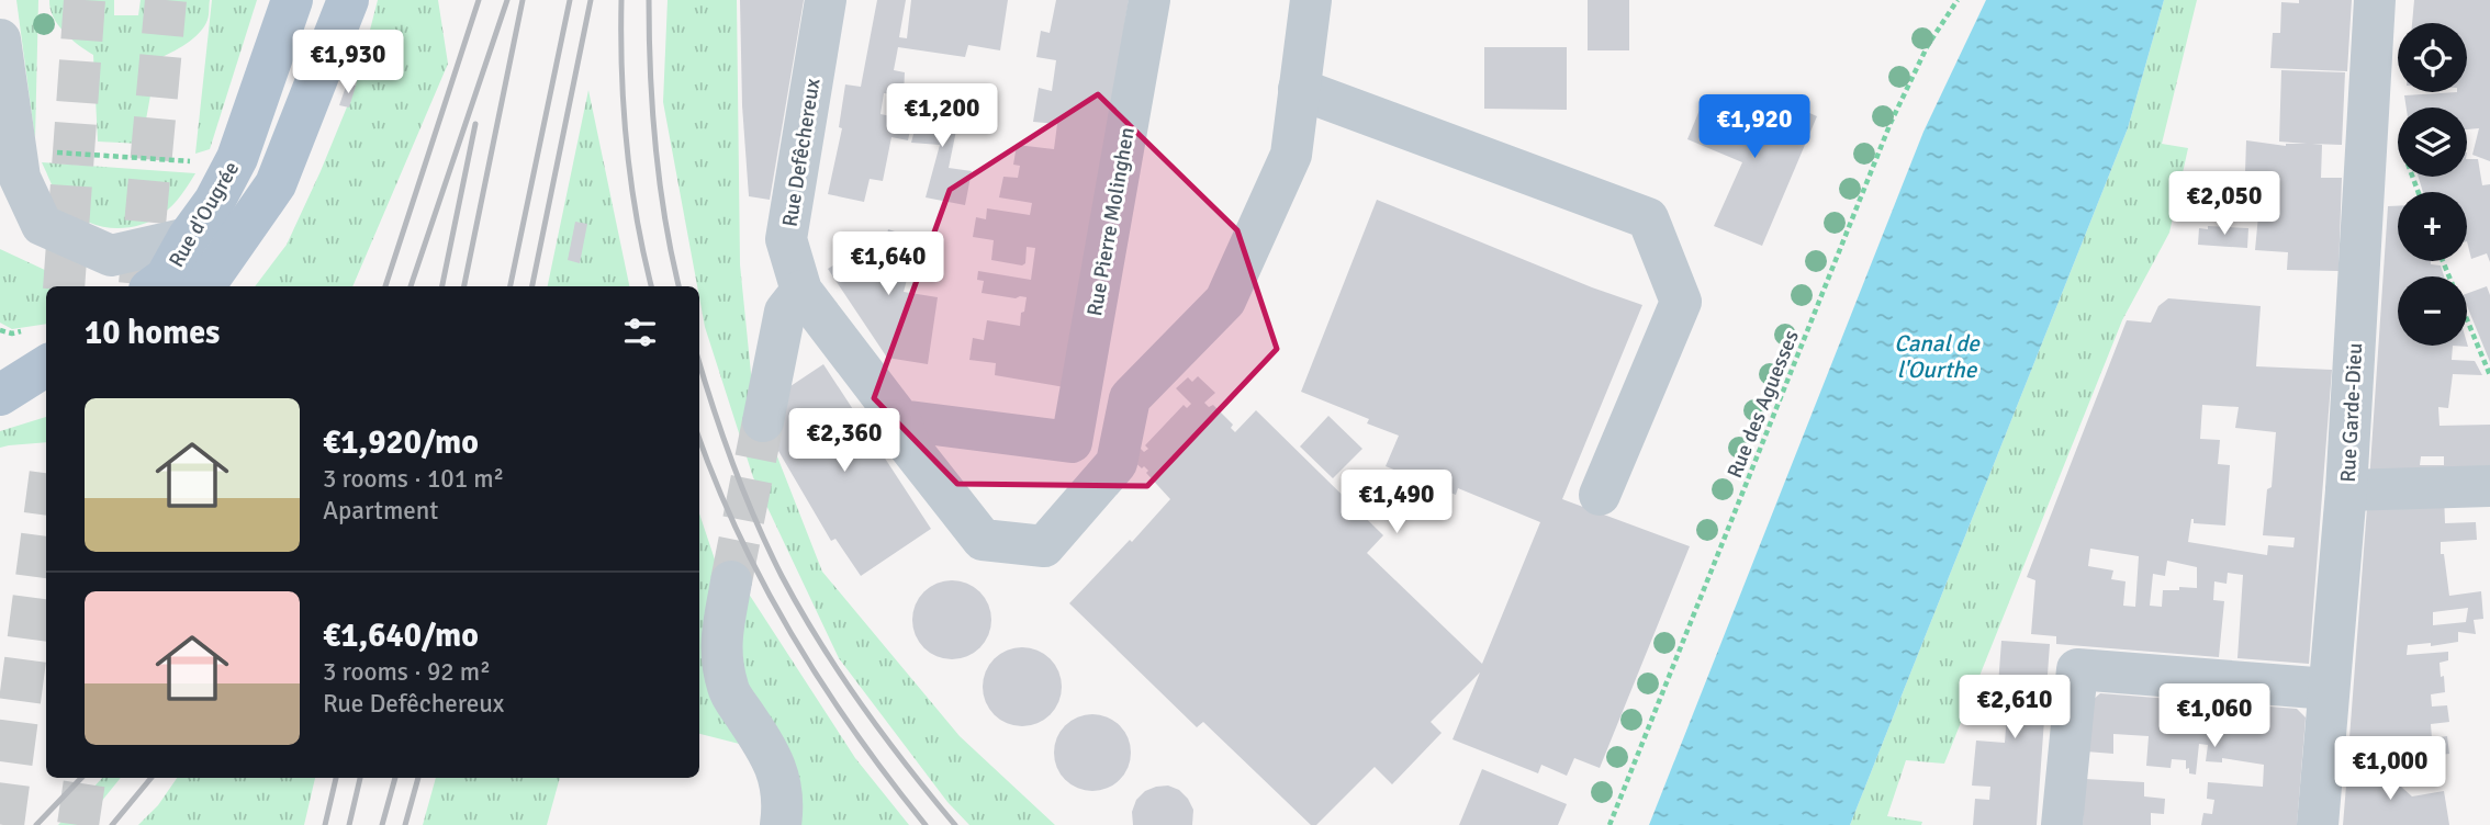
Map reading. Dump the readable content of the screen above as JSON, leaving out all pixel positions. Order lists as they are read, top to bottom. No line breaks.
{"streets":{"main road":["Rue d'Ougrée"],"street":["Rue Defêchereux","Rue Pierre Molinghen","Rue Garde-Dieu"],"path":["Rue des Aguesses"]},"crossings":[["Rue Defêchereux","Rue Pierre Molinghen"]],"water":["Canal de l'Ourthe"],"page":{"map_buttons":["+","−"],"price":["€1,930","€1,200","€1,920","€2,050","€1,640","€2,360","€1,490","€2,610","€1,060","€1,000"],"heading":"10 homes","list":[{"name":"€1,920/mo","note":"3 rooms · 101 m² · Apartment"},{"name":"€1,640/mo","note":"3 rooms · 92 m² · Rue Defêchereux"}]}}
